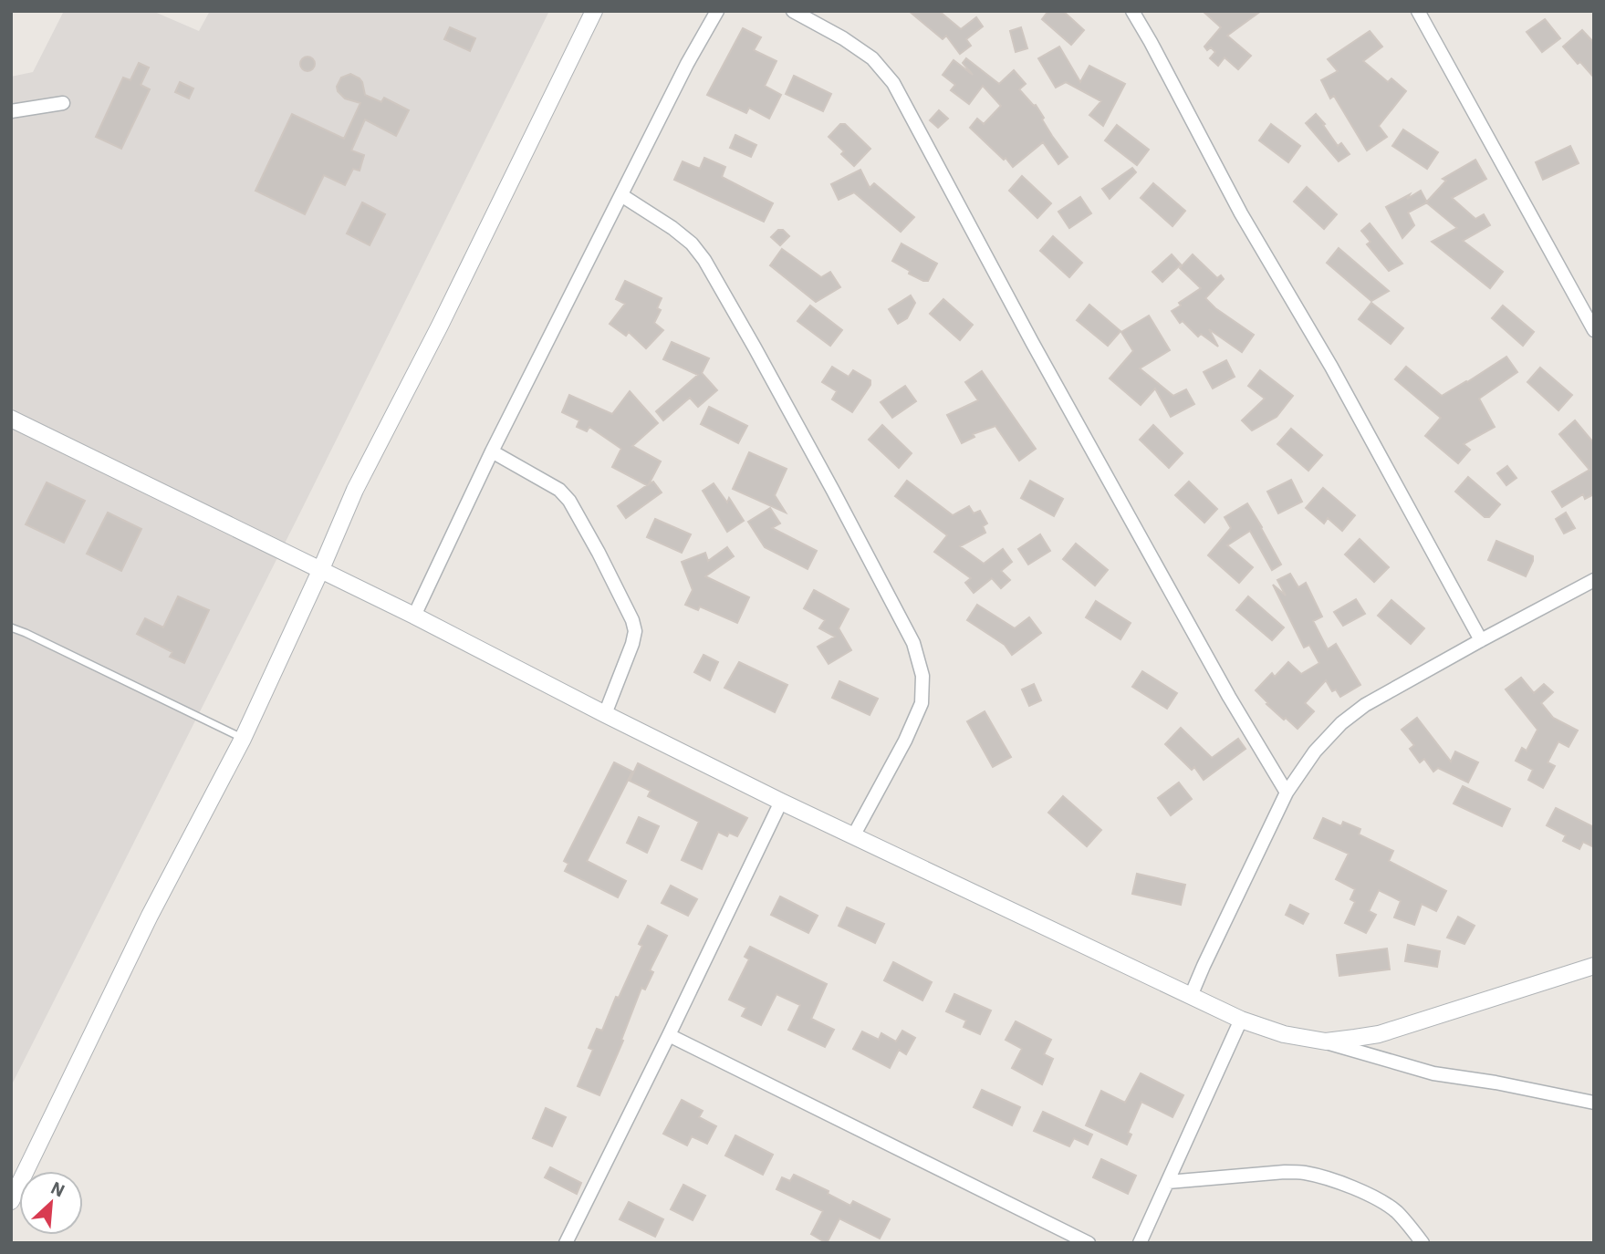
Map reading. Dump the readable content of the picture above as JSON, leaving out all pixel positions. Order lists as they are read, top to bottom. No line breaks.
{"north":"top right"}
